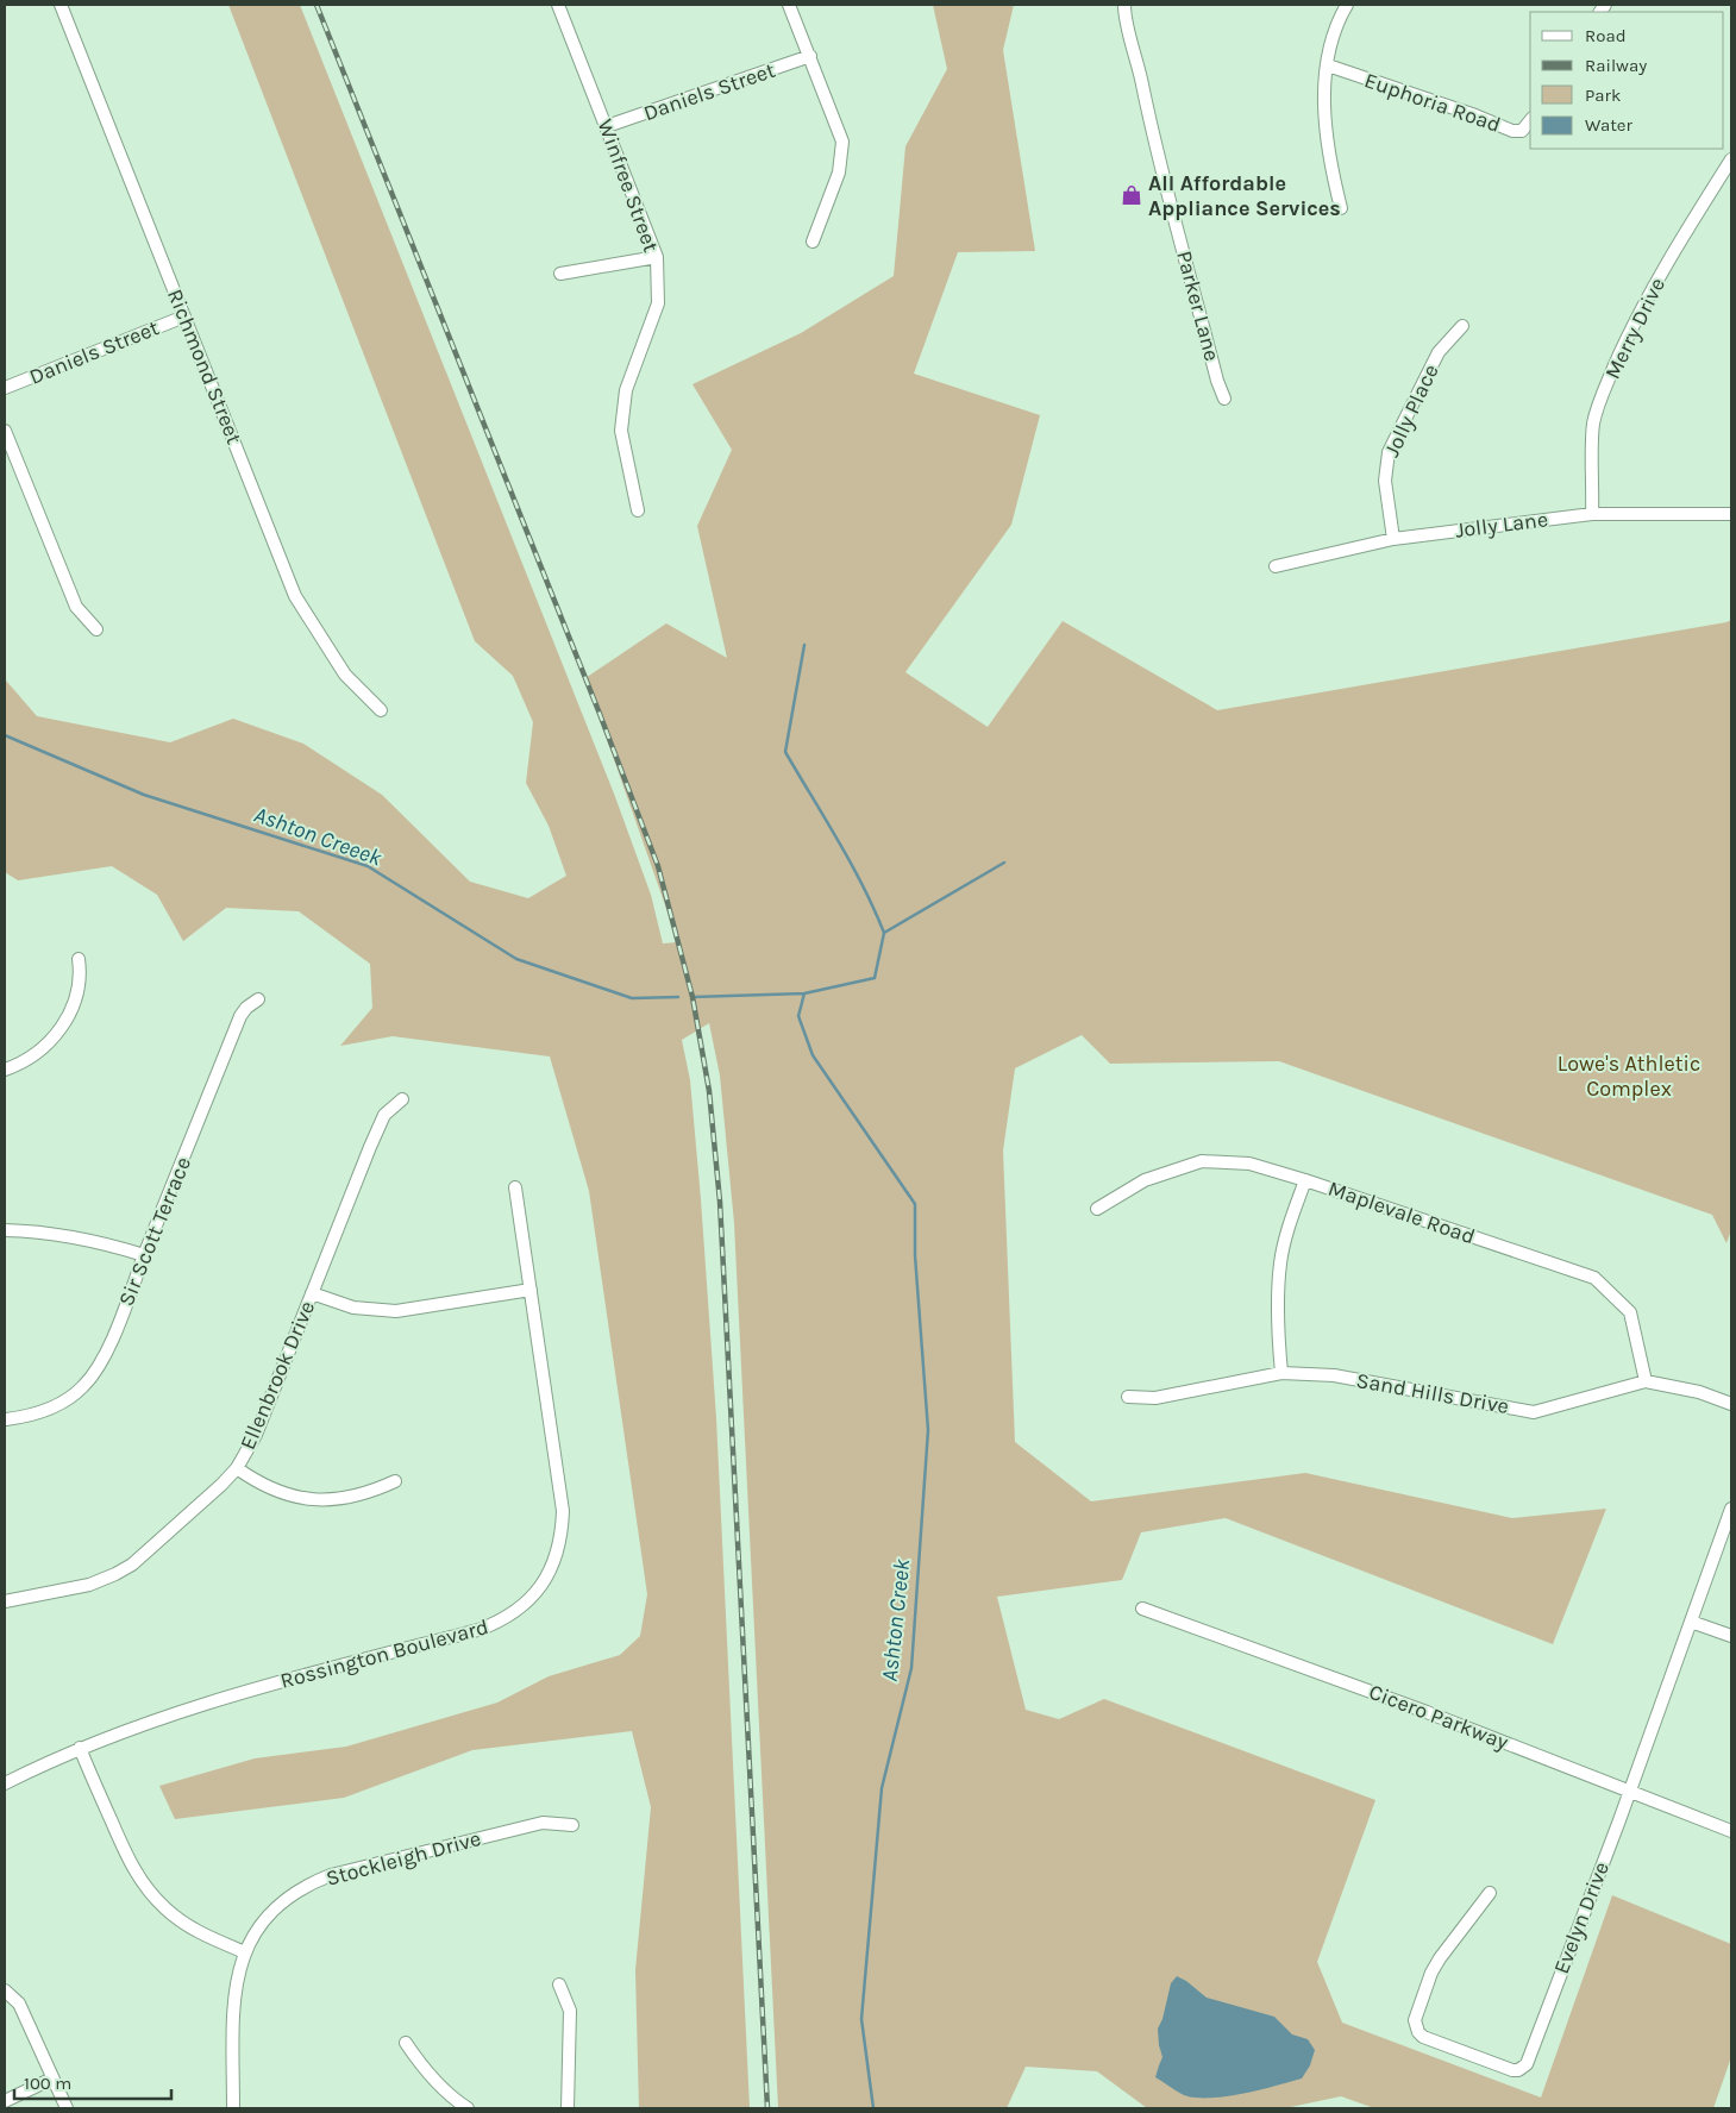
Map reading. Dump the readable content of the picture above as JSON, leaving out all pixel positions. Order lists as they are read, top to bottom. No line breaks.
{"streets":{"street":["Daniels Street","Euphoria Road","Winfree Street","Parker Lane","Merry Drive","Richmond Street","Jolly Place","Jolly Lane","Maplevale Road","Sir Scott Terrace","Ellenbrook Drive","Sand Hills Drive","Rossington Boulevard","Cicero Parkway","Stockleigh Drive","Evelyn Drive"]},"crossings":[["Daniels Street","Winfree Street"],["Daniels Street","Richmond Street"],["Merry Drive","Jolly Lane"],["Jolly Place","Jolly Lane"],["Maplevale Road","Sand Hills Drive"],["Cicero Parkway","Evelyn Drive"]],"water":["Ashton Creeek","Ashton Creek"],"parks":["Lowe's Athletic Complex"],"places":{"shop":["All Affordable Appliance Services"]},"legend":["Road","Railway","Park","Water"],"scale_bar":"100 m"}
